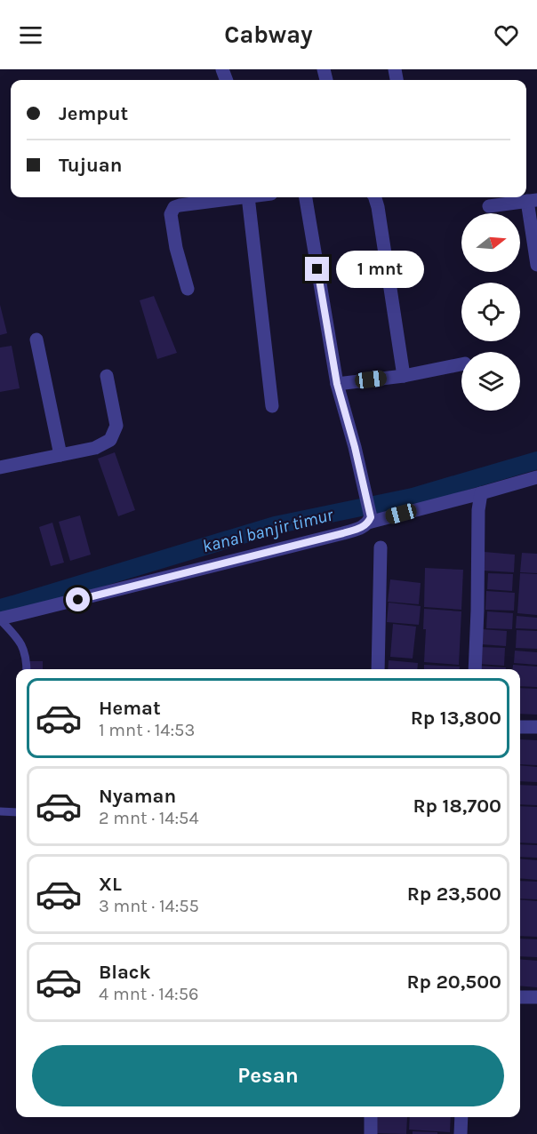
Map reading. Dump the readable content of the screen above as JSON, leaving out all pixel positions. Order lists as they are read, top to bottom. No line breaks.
{"water":["kanal banjir timur"],"north":"right","page":{"header":"Cabway","banner":["Jemput","Tujuan"],"bubble":"1 mnt","list":[{"name":"Hemat","note":"1 mnt · 14:53","value":"Rp 13,800"},{"name":"Nyaman","note":"2 mnt · 14:54","value":"Rp 18,700"},{"name":"XL","note":"3 mnt · 14:55","value":"Rp 23,500"},{"name":"Black","note":"4 mnt · 14:56","value":"Rp 20,500"}],"buttons":"Pesan"}}
